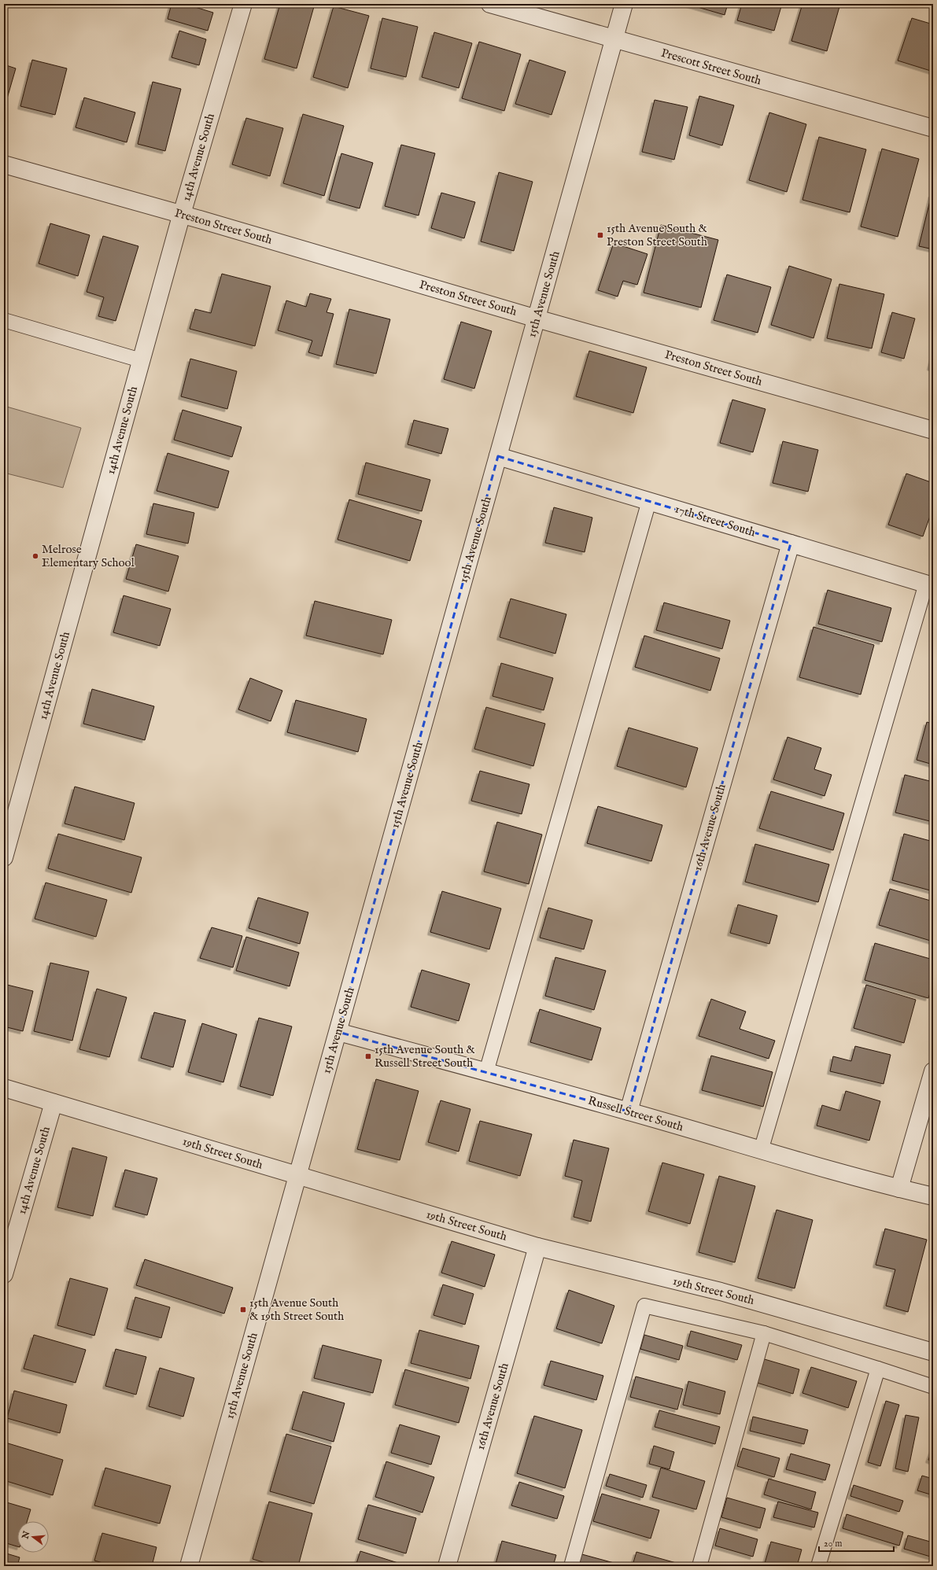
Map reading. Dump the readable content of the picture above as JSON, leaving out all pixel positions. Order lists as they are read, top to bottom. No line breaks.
{"streets":{"street":["Prescott Street South","14th Avenue South","Preston Street South","15th Avenue South","17th Street South","16th Avenue South","Russell Street South","19th Street South"]},"crossings":[["Prescott Street South","15th Avenue South"],["14th Avenue South","Preston Street South"],["14th Avenue South","19th Street South"],["Preston Street South","15th Avenue South"],["15th Avenue South","17th Street South"],["15th Avenue South","Russell Street South"],["15th Avenue South","19th Street South"],["17th Street South","16th Avenue South"],["16th Avenue South","Russell Street South"],["16th Avenue South","19th Street South"]],"places":{"transit":["15th Avenue South & Preston Street South","15th Avenue South & Russell Street South","15th Avenue South & 19th Street South"],"other":["Melrose Elementary School"]},"scale_bar":"20 m","north":"left"}
